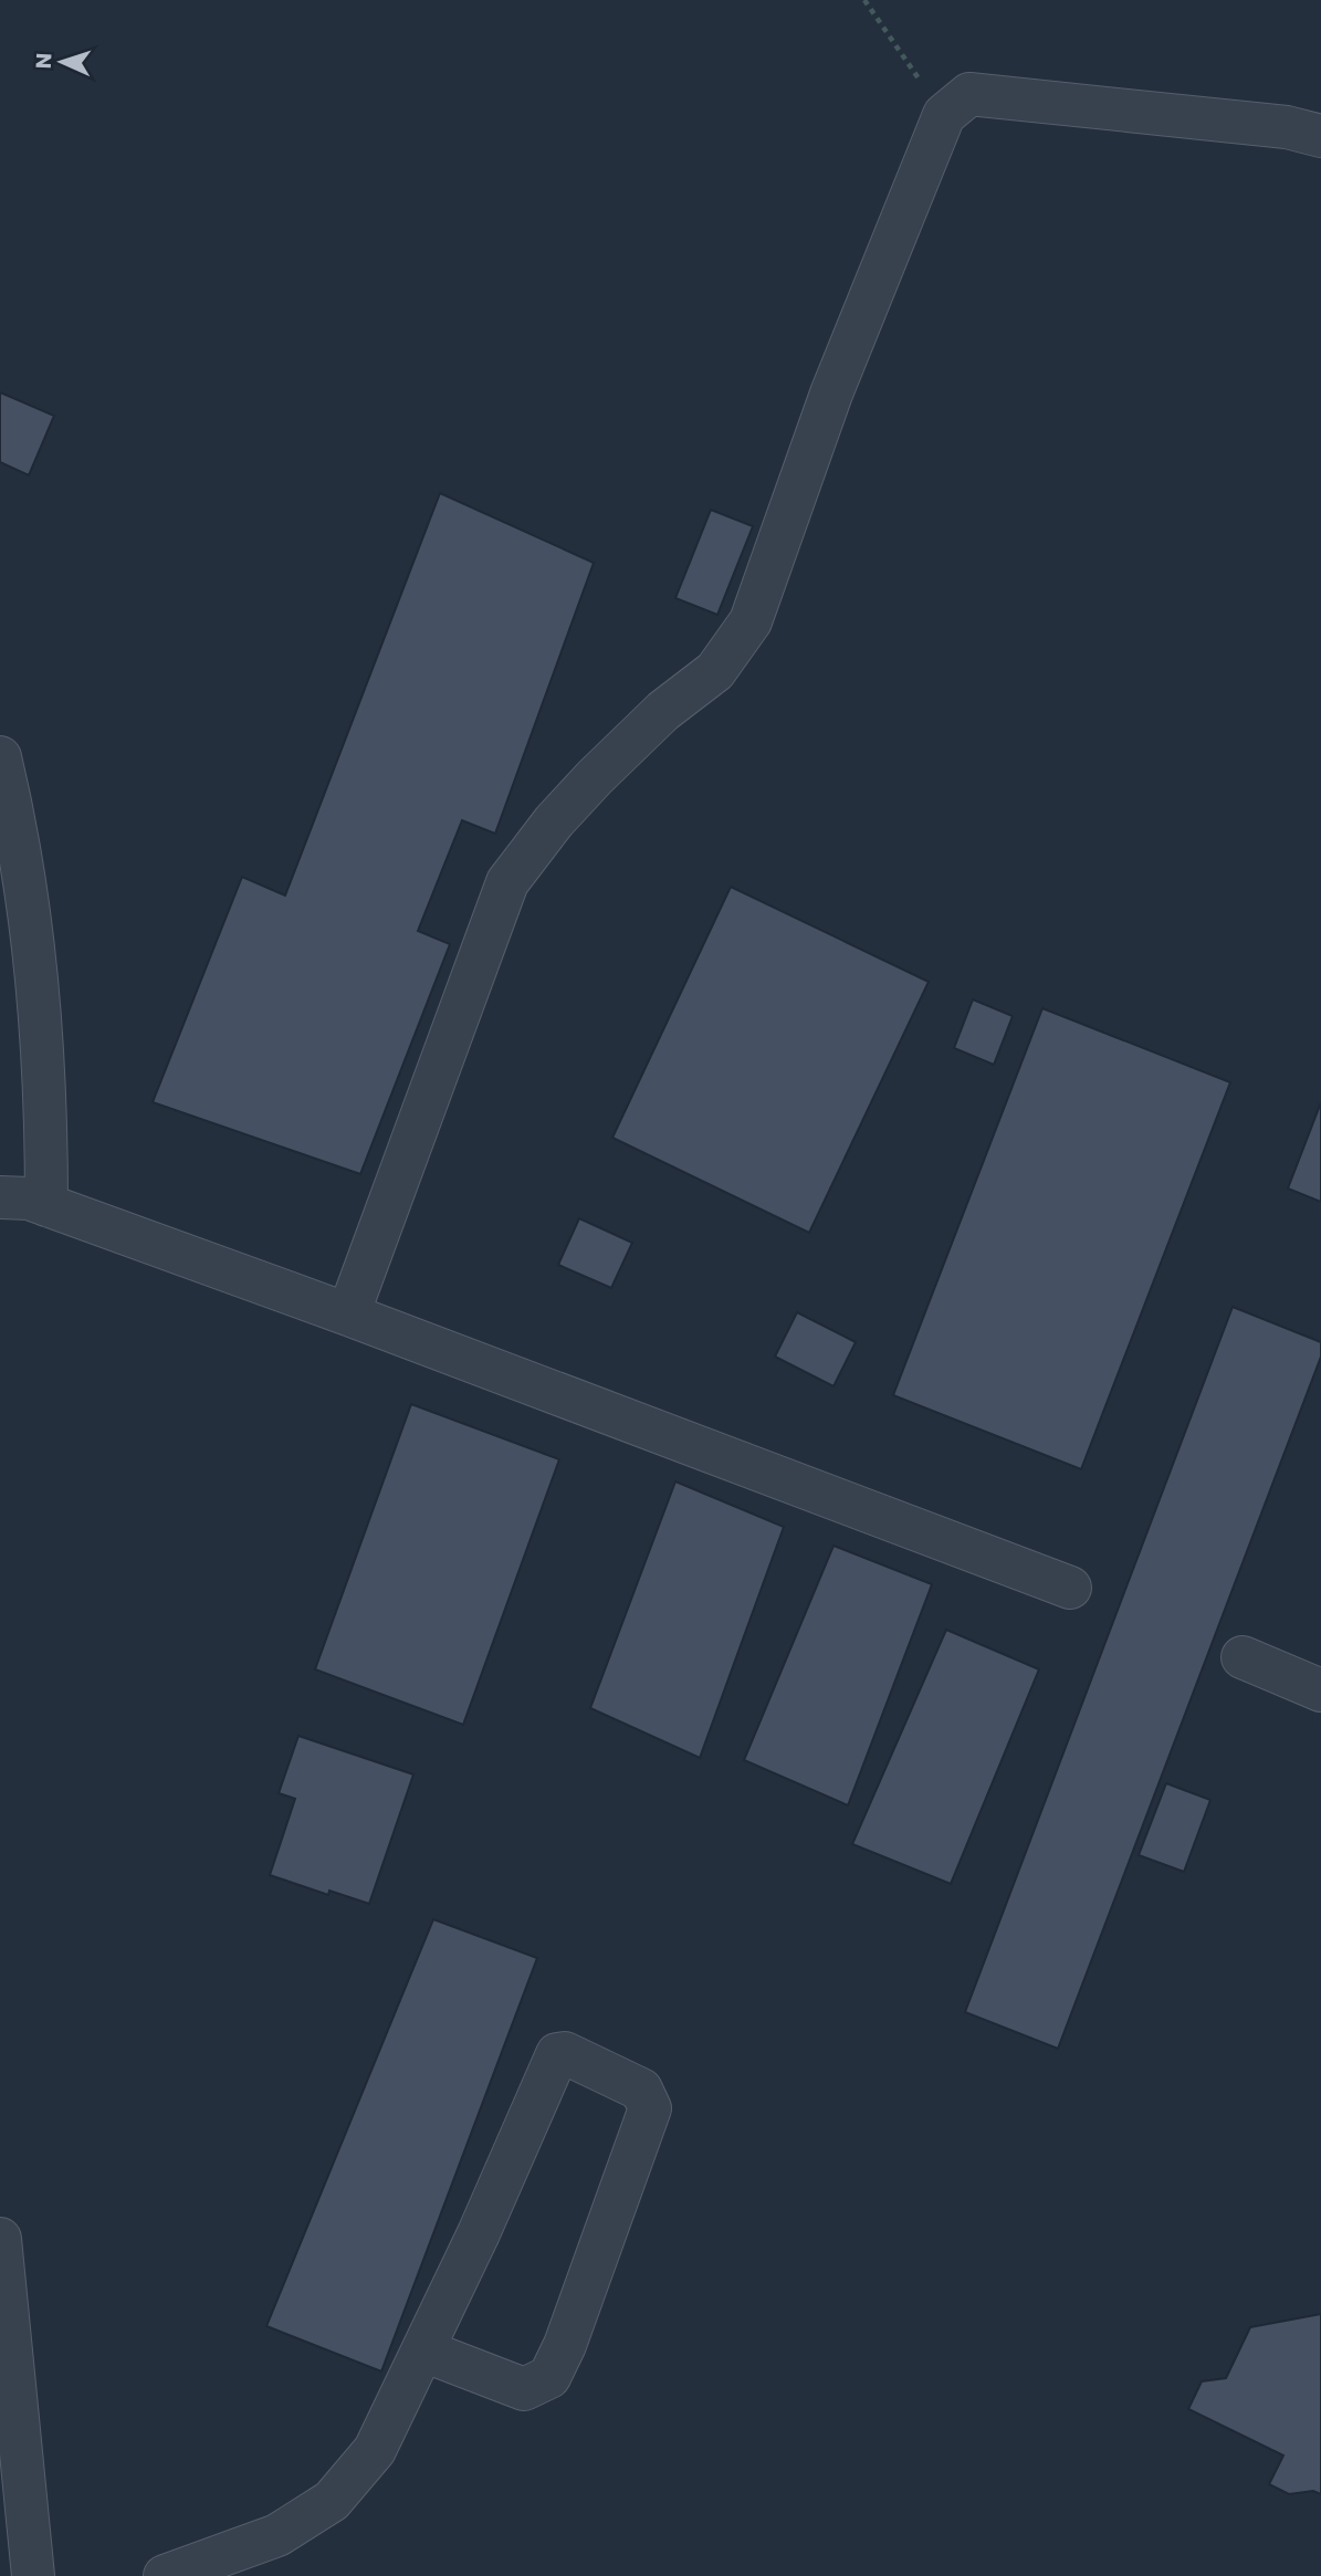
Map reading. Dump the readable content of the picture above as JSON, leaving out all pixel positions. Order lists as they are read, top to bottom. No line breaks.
{"north":"left"}
